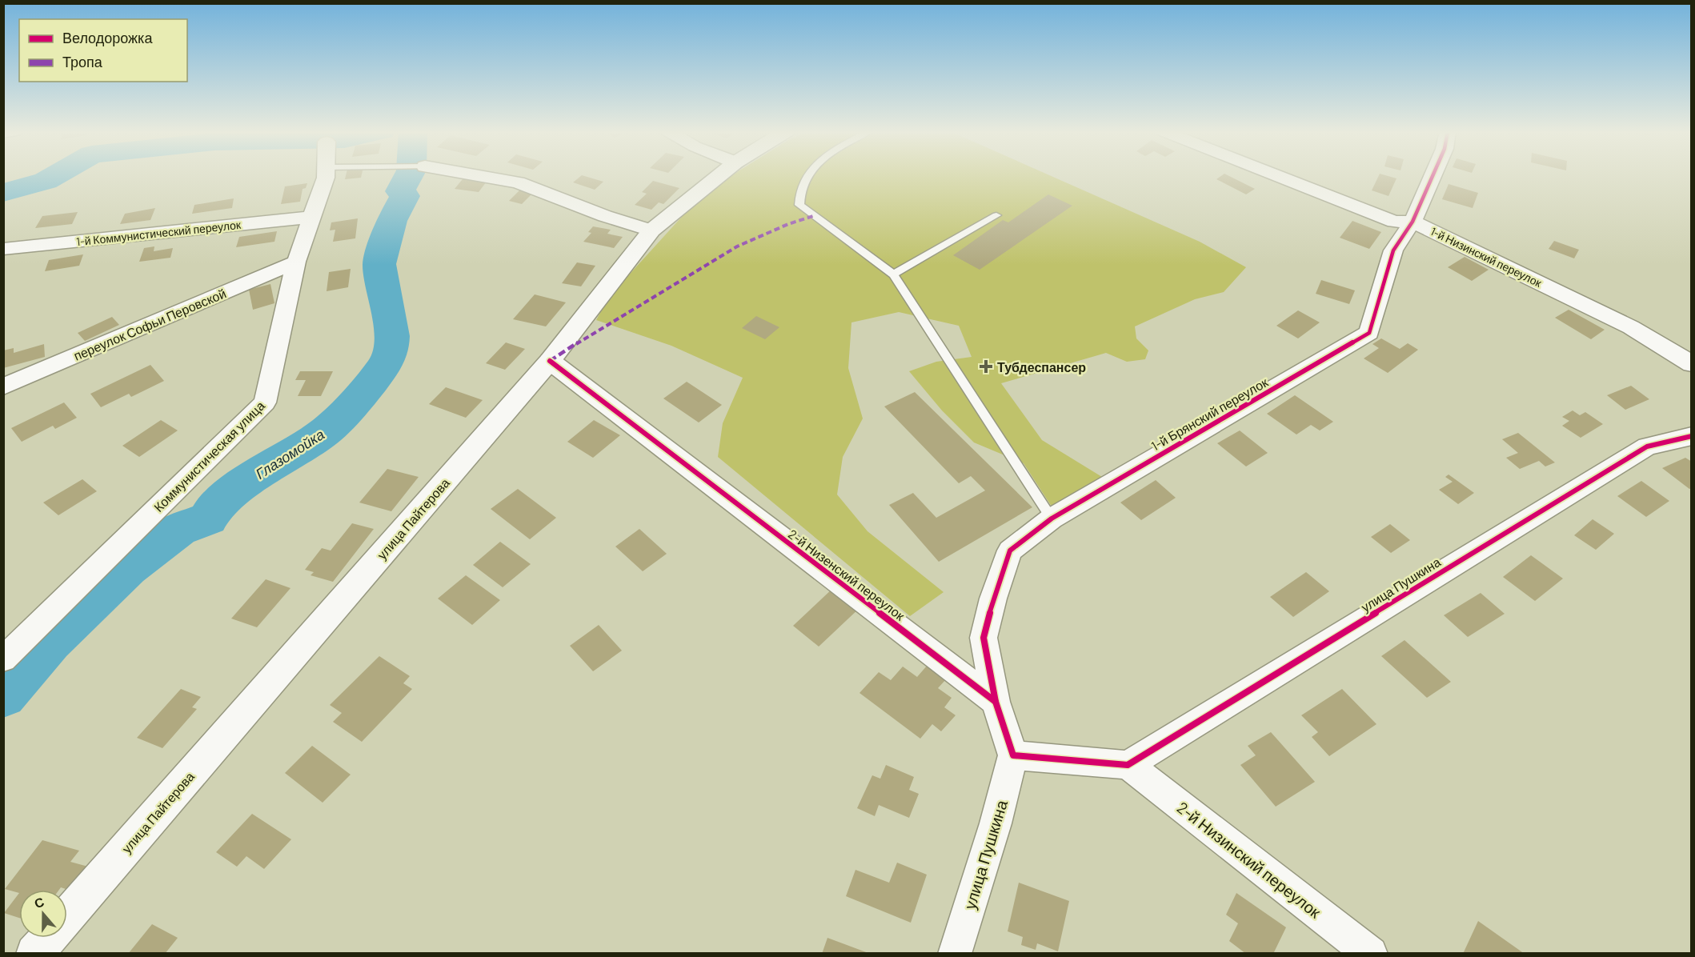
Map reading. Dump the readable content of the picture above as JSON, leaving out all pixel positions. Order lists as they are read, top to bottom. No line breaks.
{"streets":{"main road":["улица Пайтерова"],"street":["1-й Коммунистический переулок","1-й Низинский переулок","переулок Софьи Перовской","1-й Брянский переулок","Коммунистическая улица","2-й Низенский переулок","улица Пушкина","2-й Низинский переулок"]},"crossings":[["1-й Коммунистический переулок","Коммунистическая улица"],["1-й Низинский переулок","1-й Брянский переулок"],["переулок Софьи Перовской","Коммунистическая улица"],["1-й Брянский переулок","2-й Низенский переулок"],["улица Пайтерова","2-й Низенский переулок"],["улица Пушкина","2-й Низинский переулок"]],"water":["Глазомойка"],"places":{"health":["Тубдеспансер"]},"legend":["Велодорожка","Тропа"],"north":"top"}
